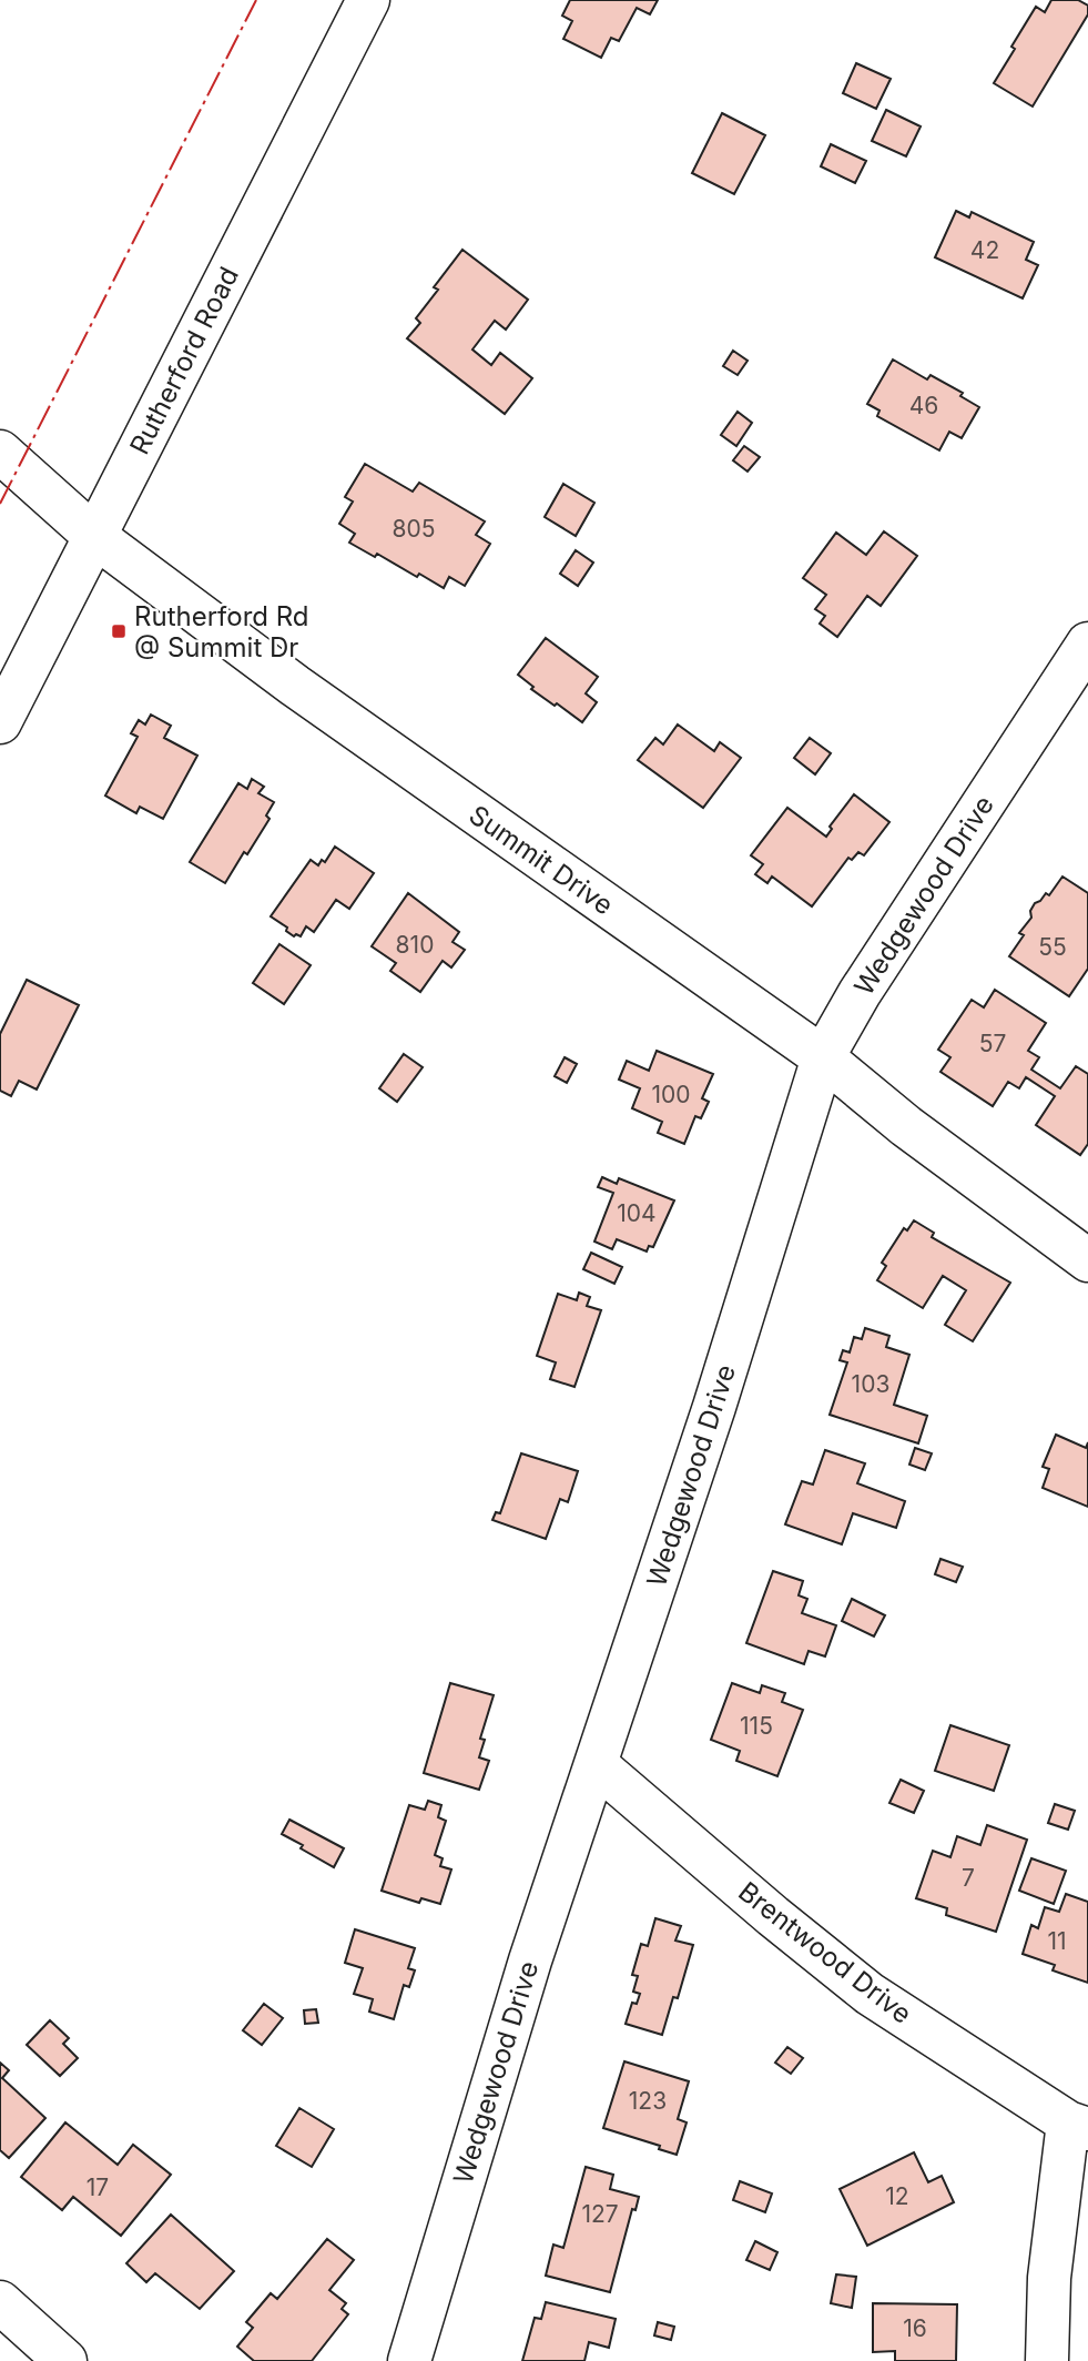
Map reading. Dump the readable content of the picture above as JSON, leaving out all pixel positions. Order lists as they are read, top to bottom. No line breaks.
{"streets":{"street":["Rutherford Road","Summit Drive","Wedgewood Drive","Brentwood Drive"]},"crossings":[["Rutherford Road","Summit Drive"],["Summit Drive","Wedgewood Drive"],["Wedgewood Drive","Brentwood Drive"]],"places":{"transit":["Rutherford Rd @ Summit Dr"]},"house_numbers":["42","46","805","810","55","57","100","104","103","115","7","11","123","17","12","127","16"]}
